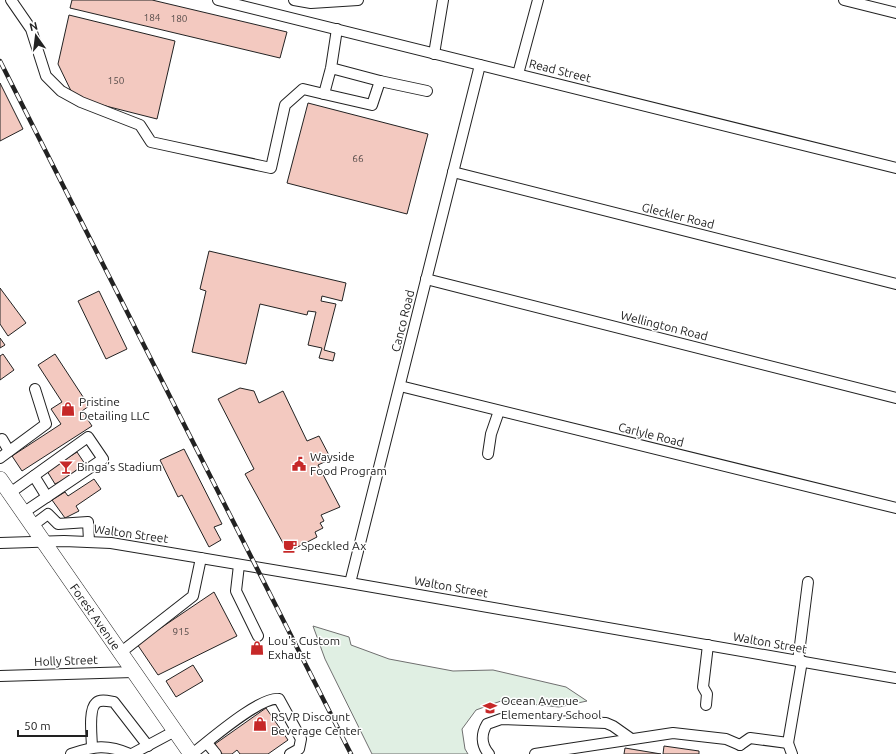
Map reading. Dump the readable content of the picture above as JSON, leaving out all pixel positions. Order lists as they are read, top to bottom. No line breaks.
{"streets":{"highway":["Forest Avenue"],"street":["Read Street","Gleckler Road","Canco Road","Wellington Road","Carlyle Road","Walton Street","Holly Street"]},"crossings":[["Read Street","Canco Road"],["Gleckler Road","Canco Road"],["Canco Road","Wellington Road"],["Canco Road","Carlyle Road"],["Canco Road","Walton Street"],["Walton Street","Forest Avenue"],["Forest Avenue","Holly Street"]],"places":{"shop":["Pristine Detailing LLC","Lou's Custom Exhaust","RSVP Discount Beverage Center"],"public building":["Wayside Food Program"],"bar":["Binga’s Stadium"],"cafe":["Speckled Ax"],"school or university":["Ocean Avenue Elementary School"]},"house_numbers":["184","180","150","66","915"],"scale_bar":"50 m","north":"top"}
